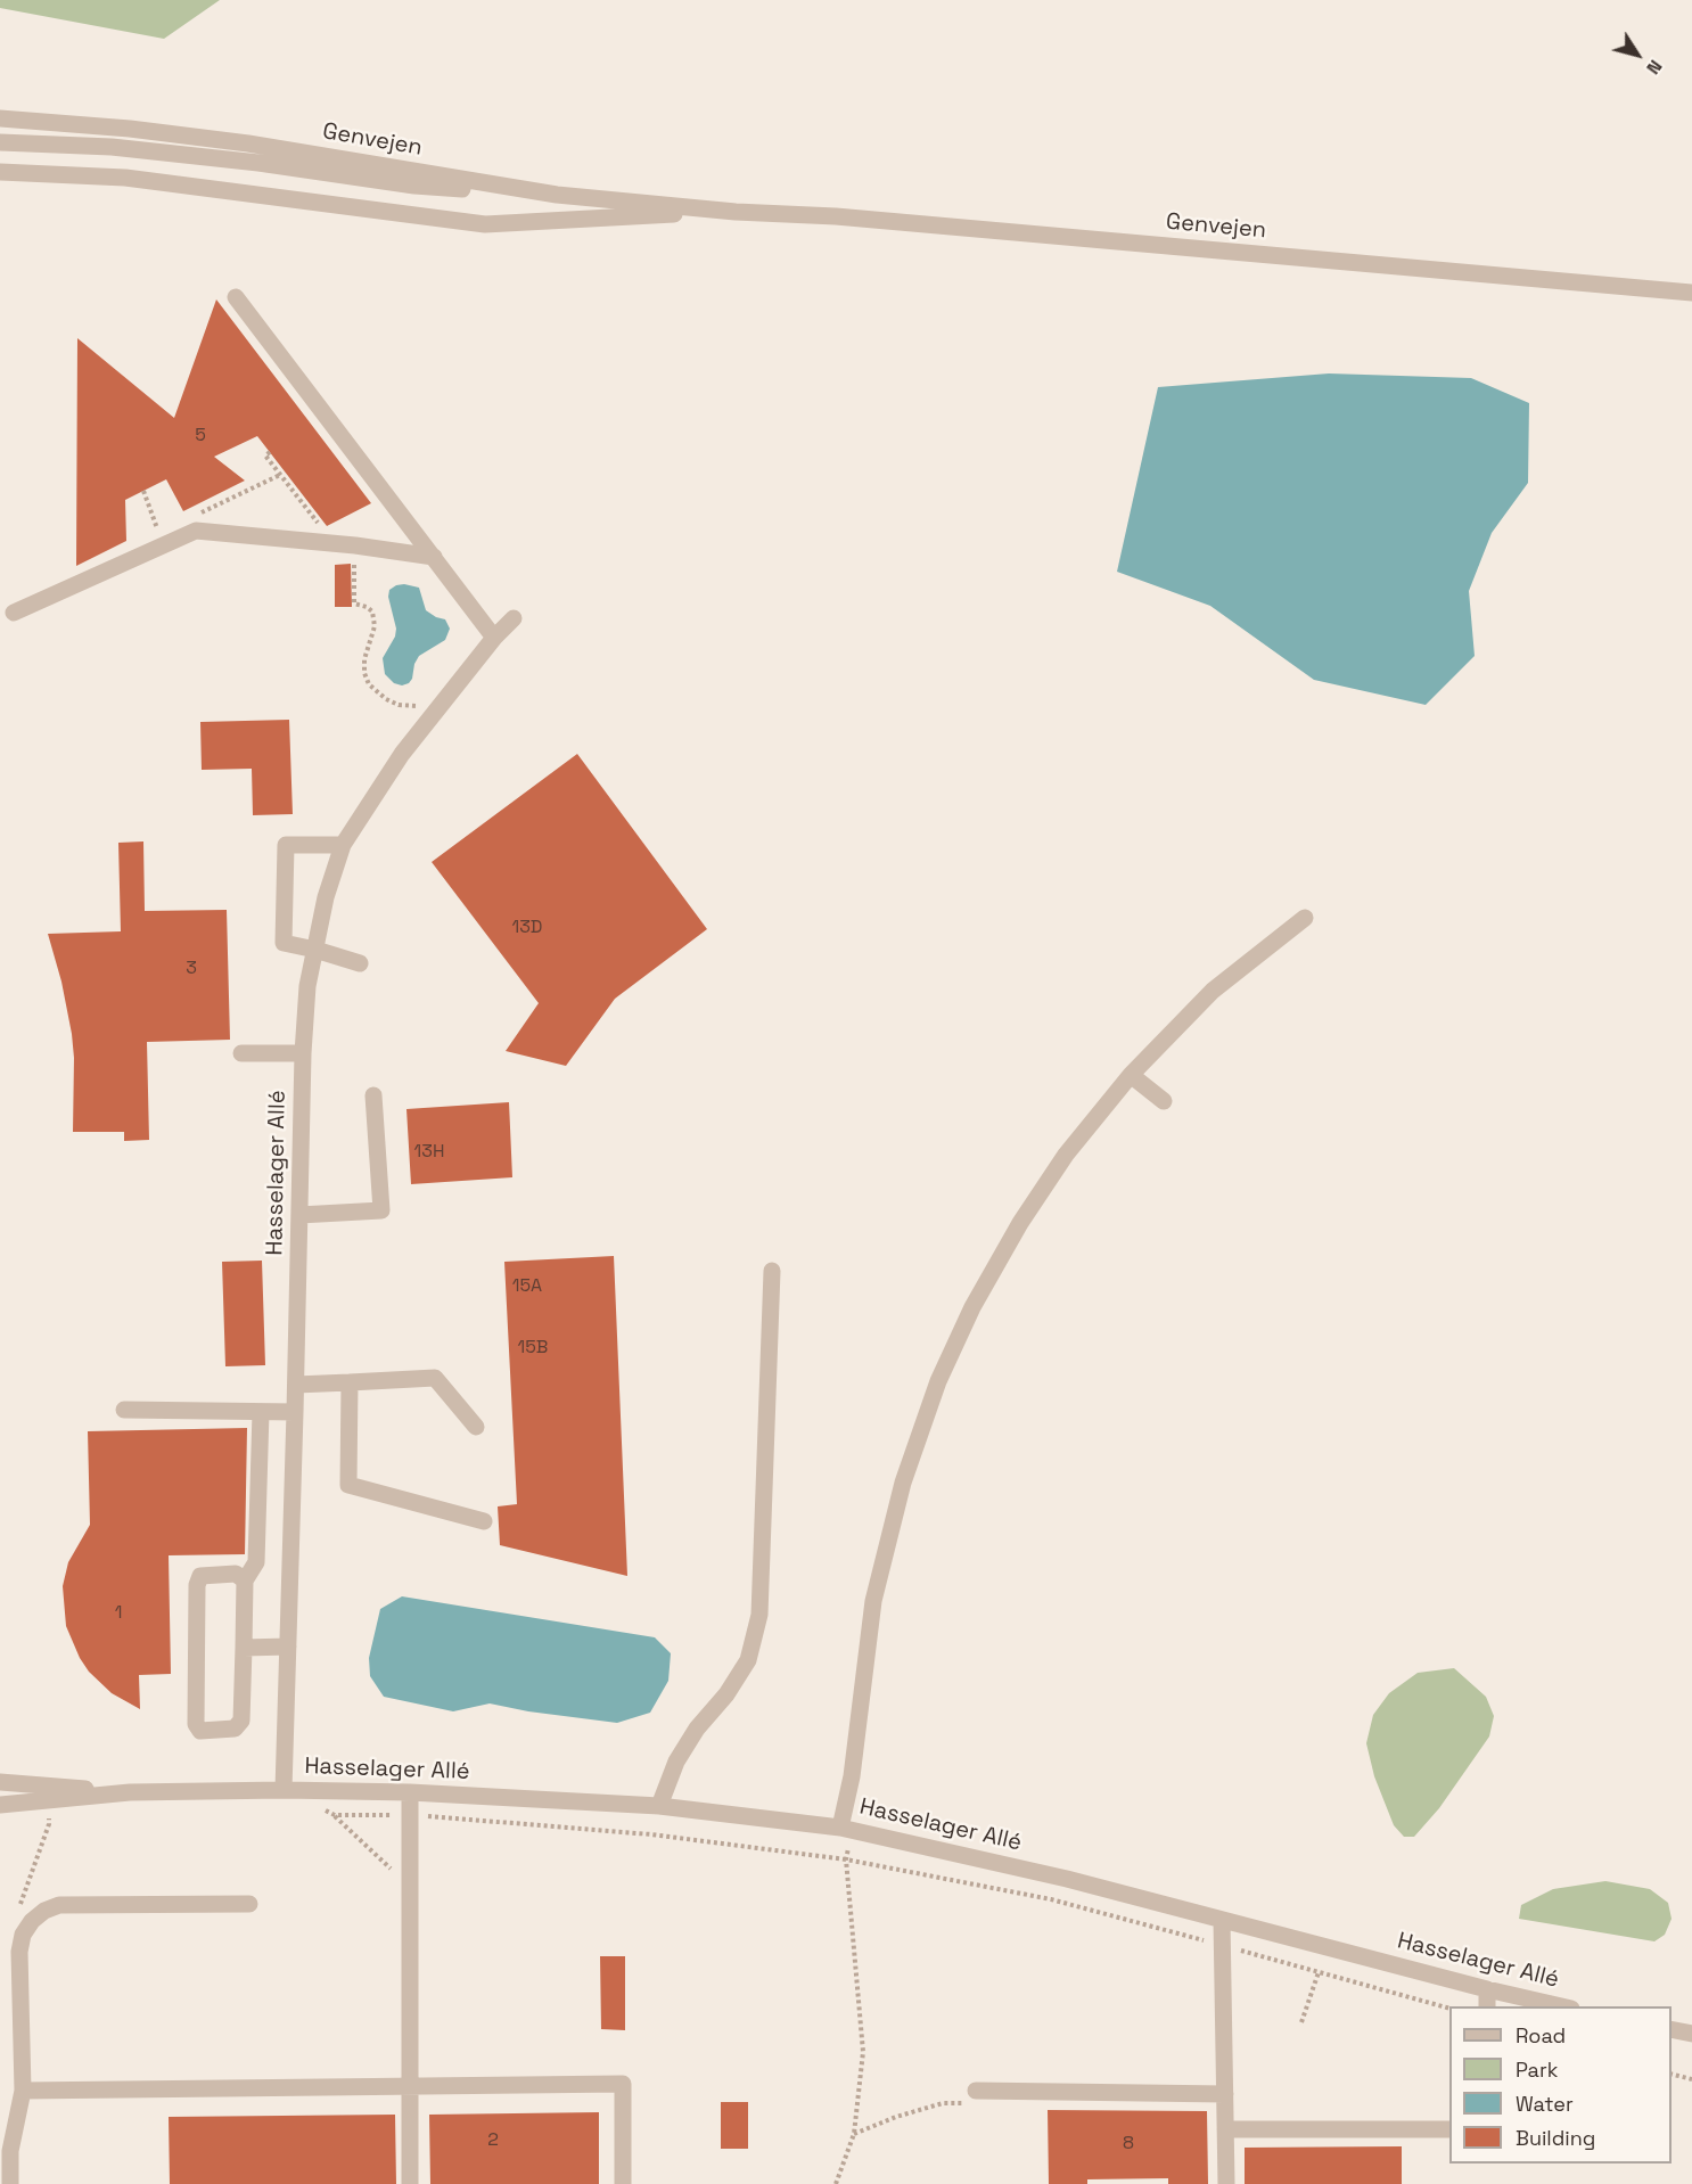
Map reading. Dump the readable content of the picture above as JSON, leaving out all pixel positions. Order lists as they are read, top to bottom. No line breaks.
{"streets":{"street":["Genvejen","Hasselager Allé"]},"house_numbers":["5","13D","3","13H","15A","15B","1","2","8"],"legend":["Road","Park","Water","Building"],"north":"bottom right"}
